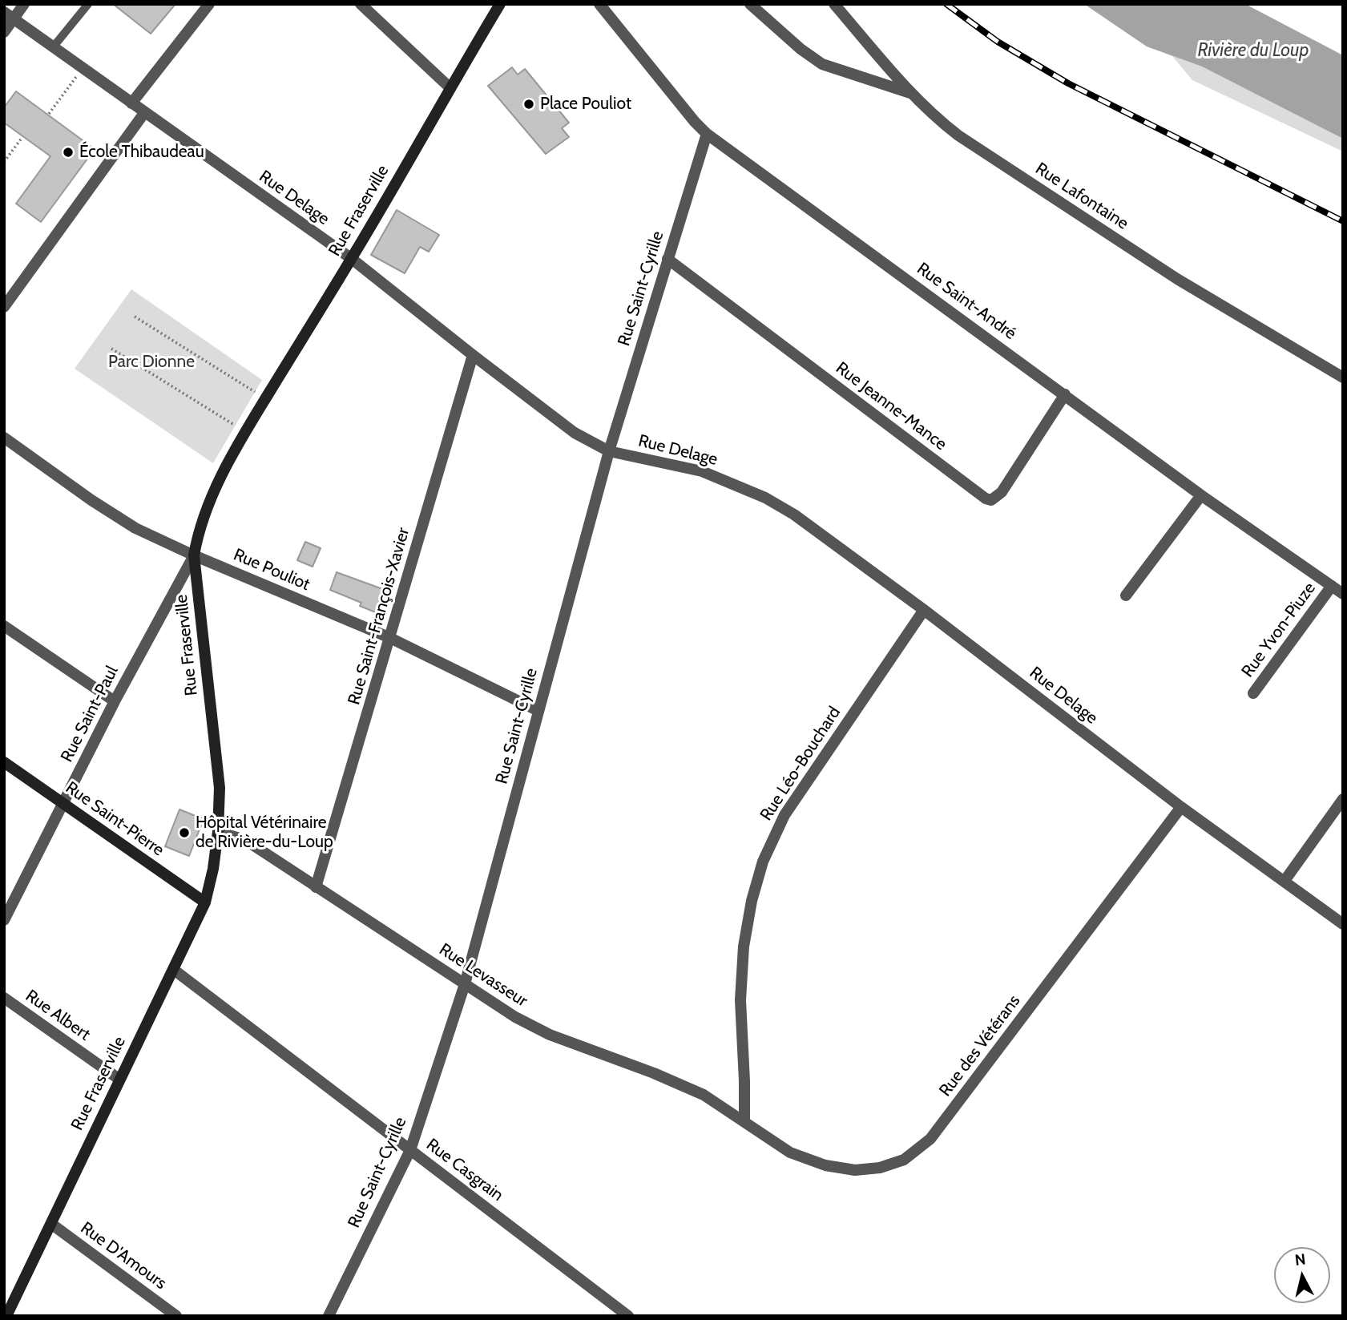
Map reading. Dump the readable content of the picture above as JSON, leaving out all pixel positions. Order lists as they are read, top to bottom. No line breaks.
{"streets":{"main road":["Rue Fraserville","Rue Saint-Pierre"],"street":["Rue Lafontaine","Rue Delage","Rue Saint-Cyrille","Rue Saint-André","Rue Jeanne-Mance","Rue Pouliot","Rue Saint-François-Xavier","Rue Yvon-Piuze","Rue Saint-Paul","Rue Léo-Bouchard","Rue Levasseur","Rue Albert","Rue des Vétérans","Rue Casgrain","Rue D'Amours"]},"crossings":[["Rue Delage","Rue Fraserville"],["Rue Delage","Rue Saint-Cyrille"],["Rue Delage","Rue Saint-François-Xavier"],["Rue Delage","Rue Léo-Bouchard"],["Rue Delage","Rue des Vétérans"],["Rue Fraserville","Rue Pouliot"],["Rue Fraserville","Rue Saint-Paul"],["Rue Fraserville","Rue Saint-Pierre"],["Rue Fraserville","Rue Levasseur"],["Rue Fraserville","Rue Albert"],["Rue Fraserville","Rue Casgrain"],["Rue Fraserville","Rue D'Amours"],["Rue Saint-Cyrille","Rue Saint-André"],["Rue Saint-Cyrille","Rue Jeanne-Mance"],["Rue Saint-Cyrille","Rue Pouliot"],["Rue Saint-Cyrille","Rue Levasseur"],["Rue Saint-Cyrille","Rue Casgrain"],["Rue Saint-André","Rue Jeanne-Mance"],["Rue Saint-André","Rue Yvon-Piuze"],["Rue Pouliot","Rue Saint-François-Xavier"],["Rue Pouliot","Rue Saint-Paul"],["Rue Saint-François-Xavier","Rue Levasseur"],["Rue Saint-Paul","Rue Saint-Pierre"],["Rue Léo-Bouchard","Rue Levasseur"],["Rue Léo-Bouchard","Rue des Vétérans"],["Rue Levasseur","Rue des Vétérans"]],"water":["Rivière du Loup"],"parks":["Parc Dionne"],"places":["Place Pouliot","École Thibaudeau","Hôpital Vétérinaire de Rivière-du-Loup"],"north":"top"}
